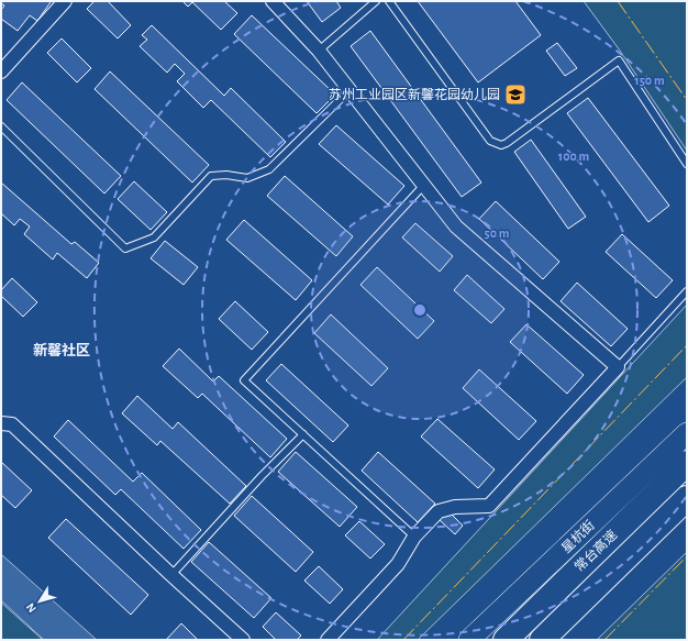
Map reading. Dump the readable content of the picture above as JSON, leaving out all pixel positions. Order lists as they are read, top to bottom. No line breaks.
{"streets":{"highway":["常台高速"],"main road":["星杭街"]},"districts":["新馨社区"],"places":{"school or university":["苏州工业园区新馨花园幼儿园"]},"north":"bottom left","rings":["150 m","100 m","50 m"]}
